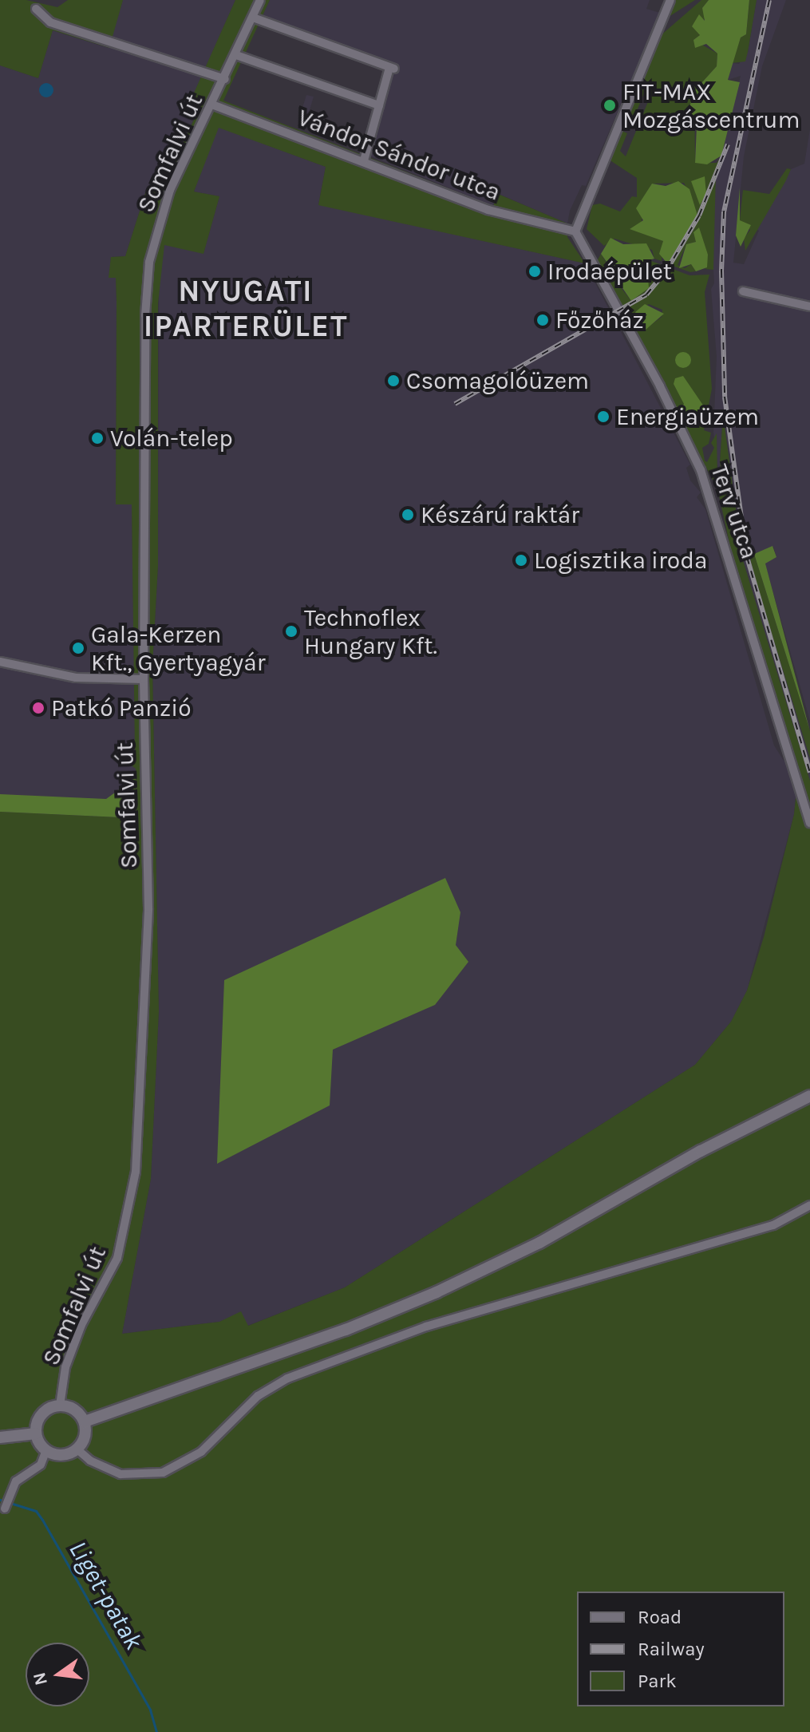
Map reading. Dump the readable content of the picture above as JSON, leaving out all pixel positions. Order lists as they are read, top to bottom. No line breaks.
{"streets":{"street":["Somfalvi út","Vándor Sándor utca","Terv utca"]},"crossings":[["Somfalvi út","Vándor Sándor utca"],["Vándor Sándor utca","Terv utca"]],"districts":["NYUGATI IPARTERÜLET"],"water":["Liget-patak"],"places":["FIT-MAX Mozgáscentrum","Irodaépület","Főzőház","Csomagolóüzem","Energiaüzem","Volán-telep","Készárú raktár","Logisztika iroda","Technoflex Hungary Kft.","Gala-Kerzen Kft., Gyertyagyár","Patkó Panzió"],"legend":["Road","Railway","Park"],"north":"left"}
